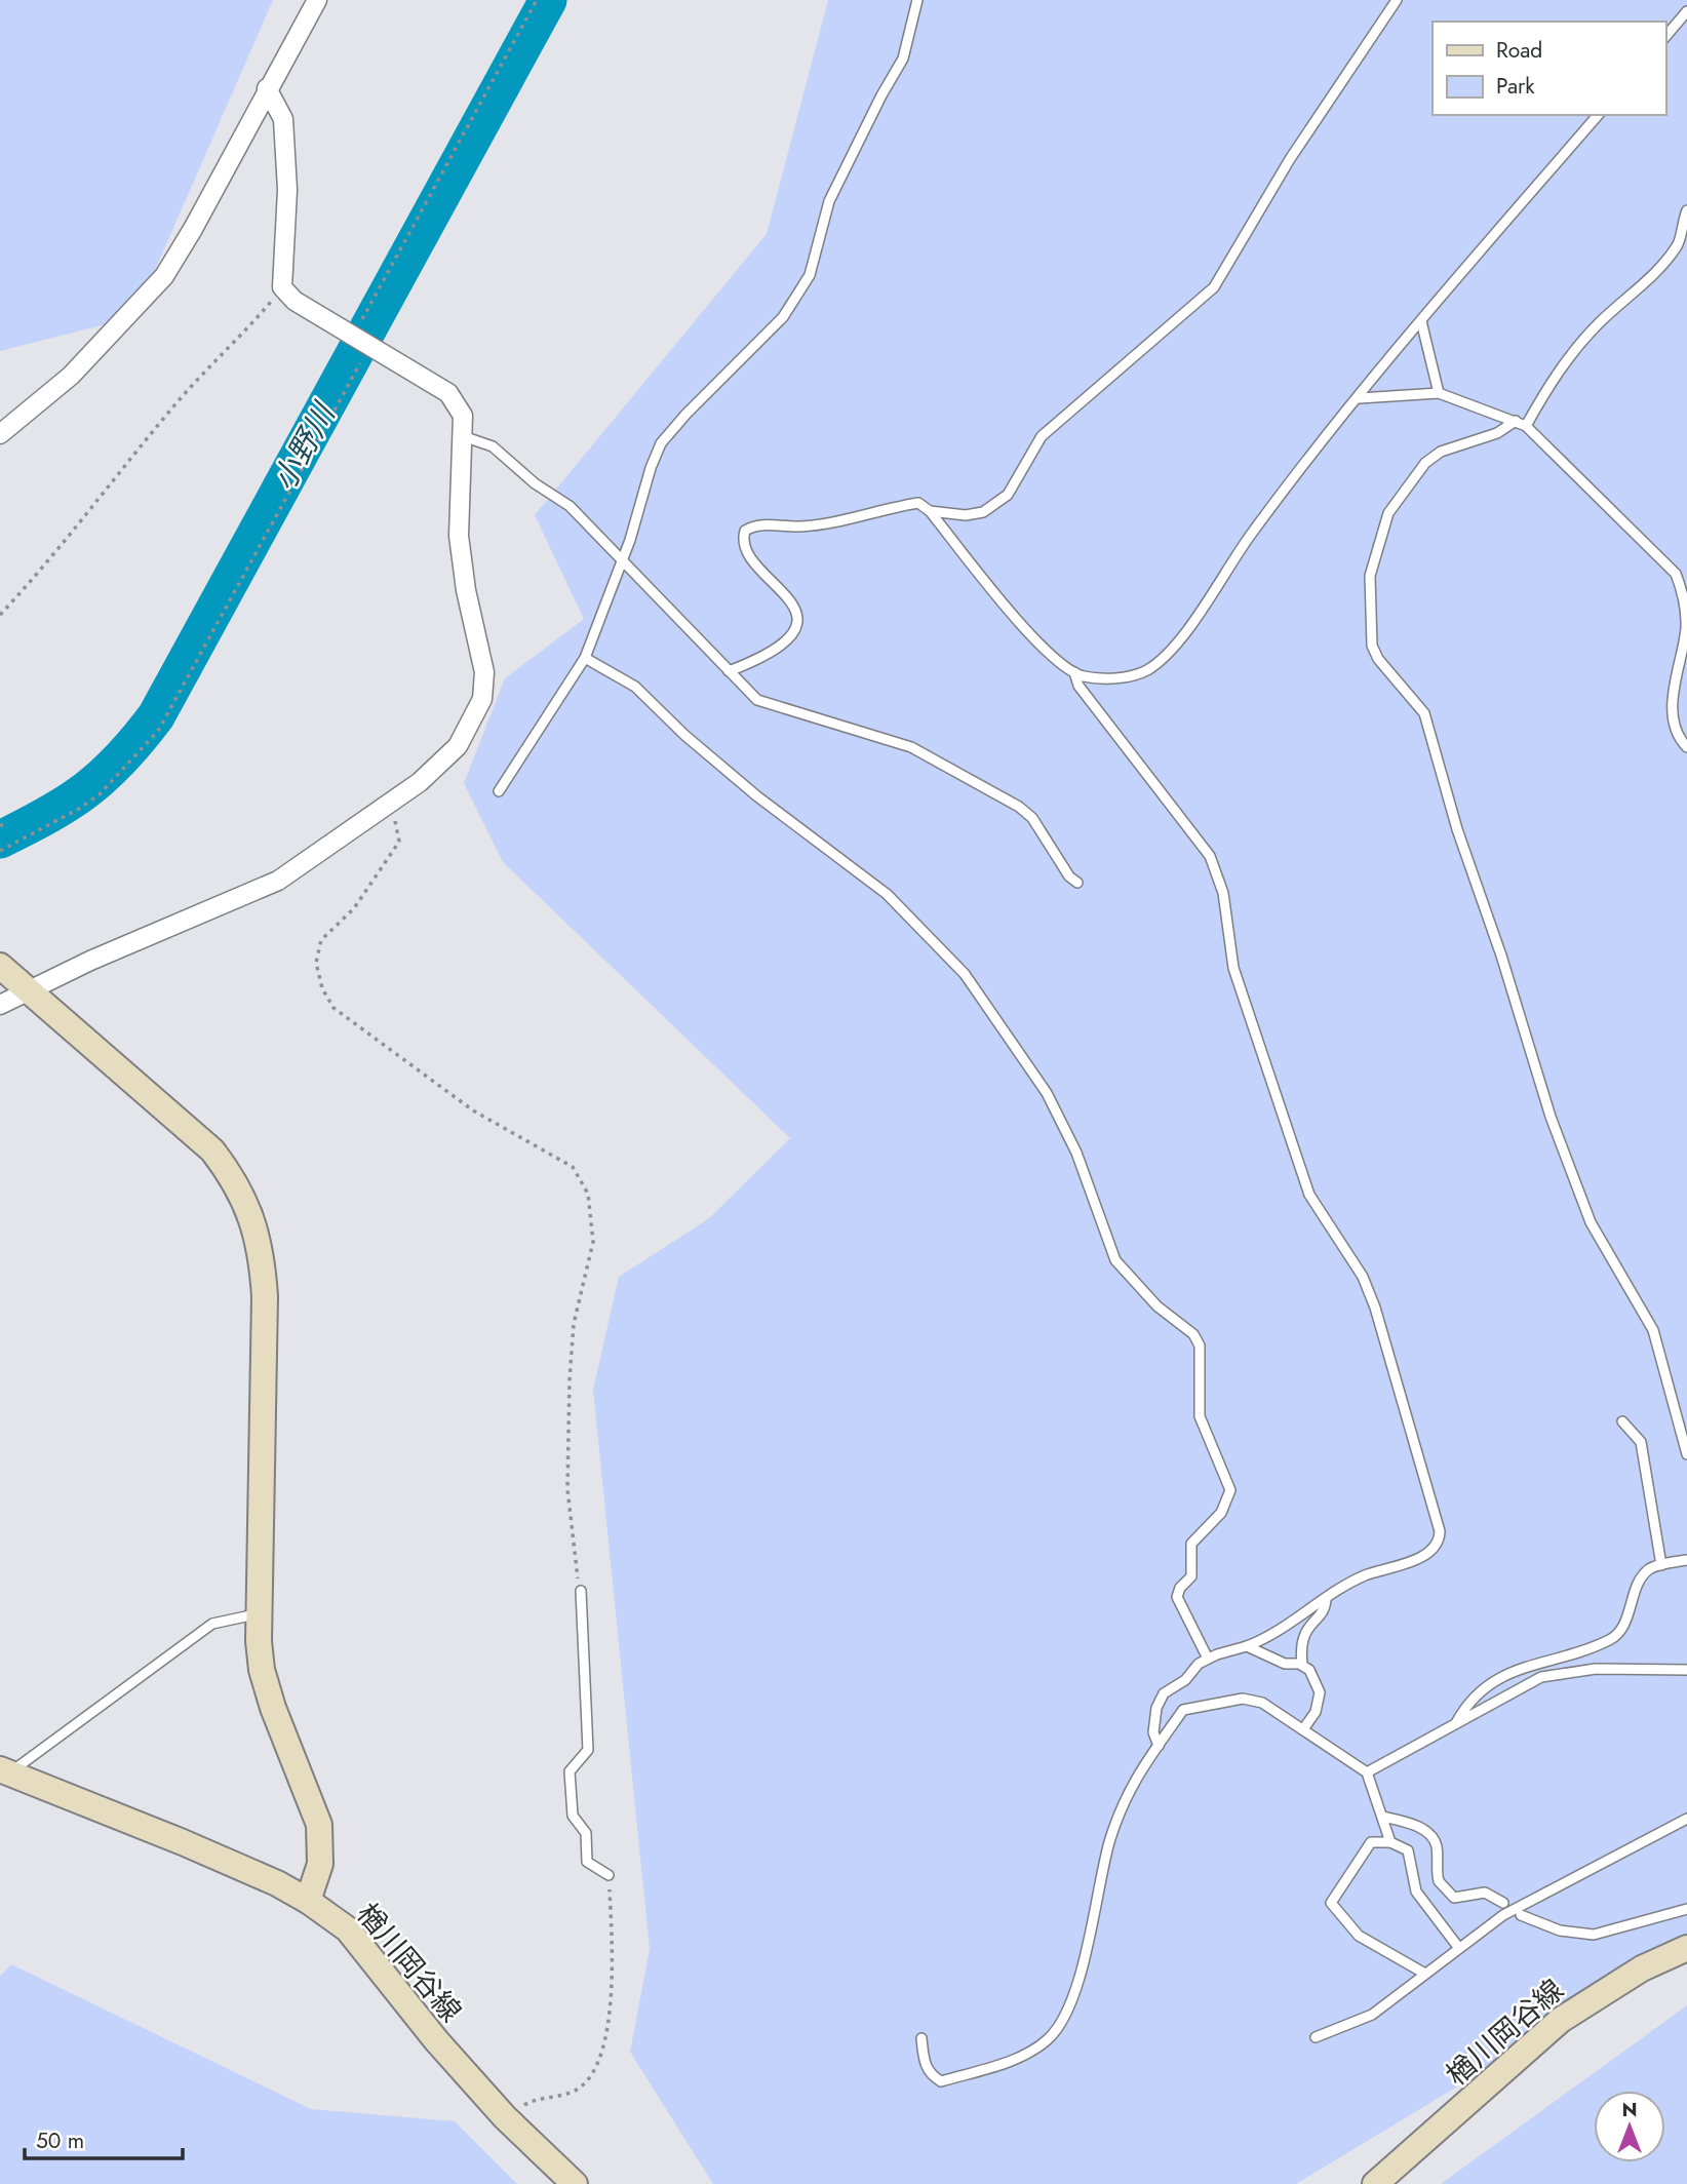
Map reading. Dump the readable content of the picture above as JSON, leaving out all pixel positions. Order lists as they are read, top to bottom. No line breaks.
{"streets":{"main road":["楢川岡谷線"]},"water":["小野川"],"legend":["Road","Park"],"scale_bar":"50 m","north":"top"}
